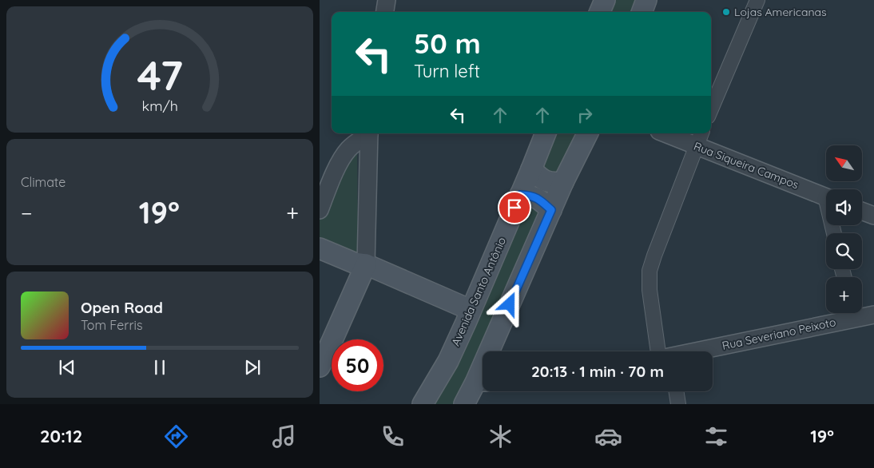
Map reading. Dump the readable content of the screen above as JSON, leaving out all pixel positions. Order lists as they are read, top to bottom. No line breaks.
{"streets":{"main road":["Avenida Santo Antônio"],"street":["Rua Siqueira Campos","Rua Severiano Peixoto"]},"places":["Lojas Americanas"],"north":"top left","page":{"turn":["50 m","Turn left"],"tile":"Climate","map_buttons":"+","heat":["−","19°","+"],"song":["Open Road","Tom Ferris"],"limit":"50","trip":"20:13 · 1 min · 70 m","tabs":["20:12","19°"],"gauge":["47","km/h"]}}
